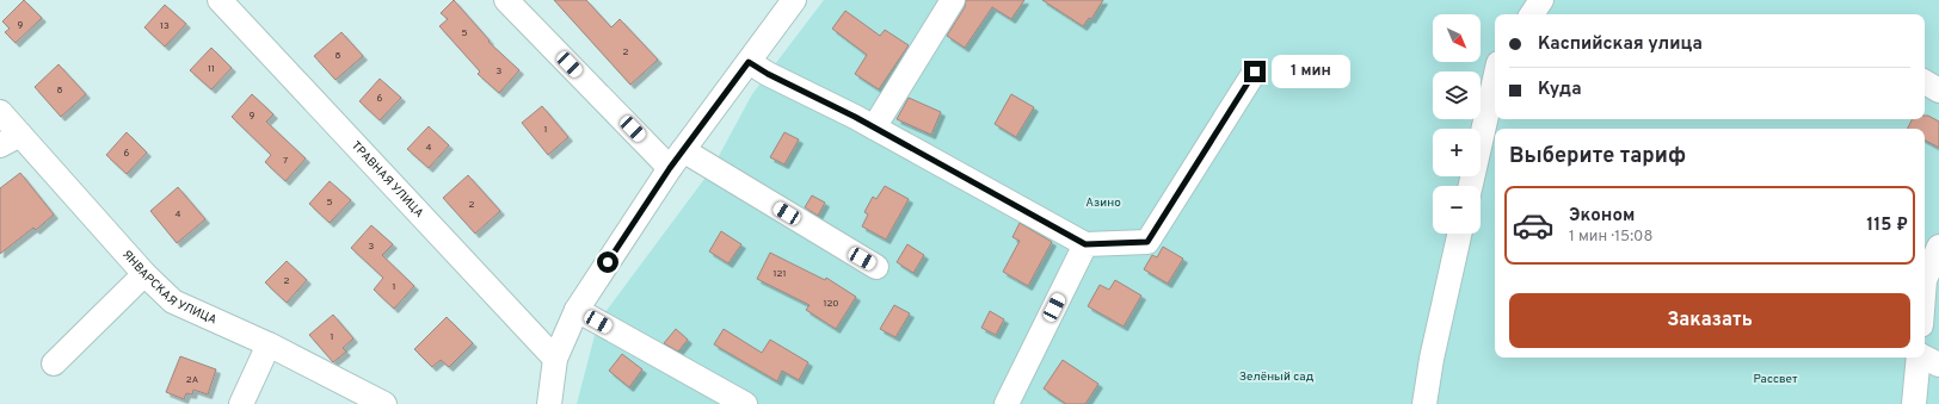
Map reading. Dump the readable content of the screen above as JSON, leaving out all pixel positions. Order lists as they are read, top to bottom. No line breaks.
{"streets":{"street":["ТРАВНАЯ УЛИЦА","ЯНВАРСКАЯ УЛИЦА"]},"parks":["Азино","Зелёный сад","Рассвет"],"house_numbers":["9","13","5","2","8","11","3","8","6","9","1","4","6","7","5","2","4","3","121","2","1","120","1","2А"],"north":"bottom right","page":{"map_buttons":["+","−"],"banner":["Каспийская улица","Куда"],"bubble":"1 мин","heading":"Выберите тариф","list":[{"name":"Эконом","note":"1 мин · 15:08","value":"115 ₽"}],"buttons":"Заказать"}}
